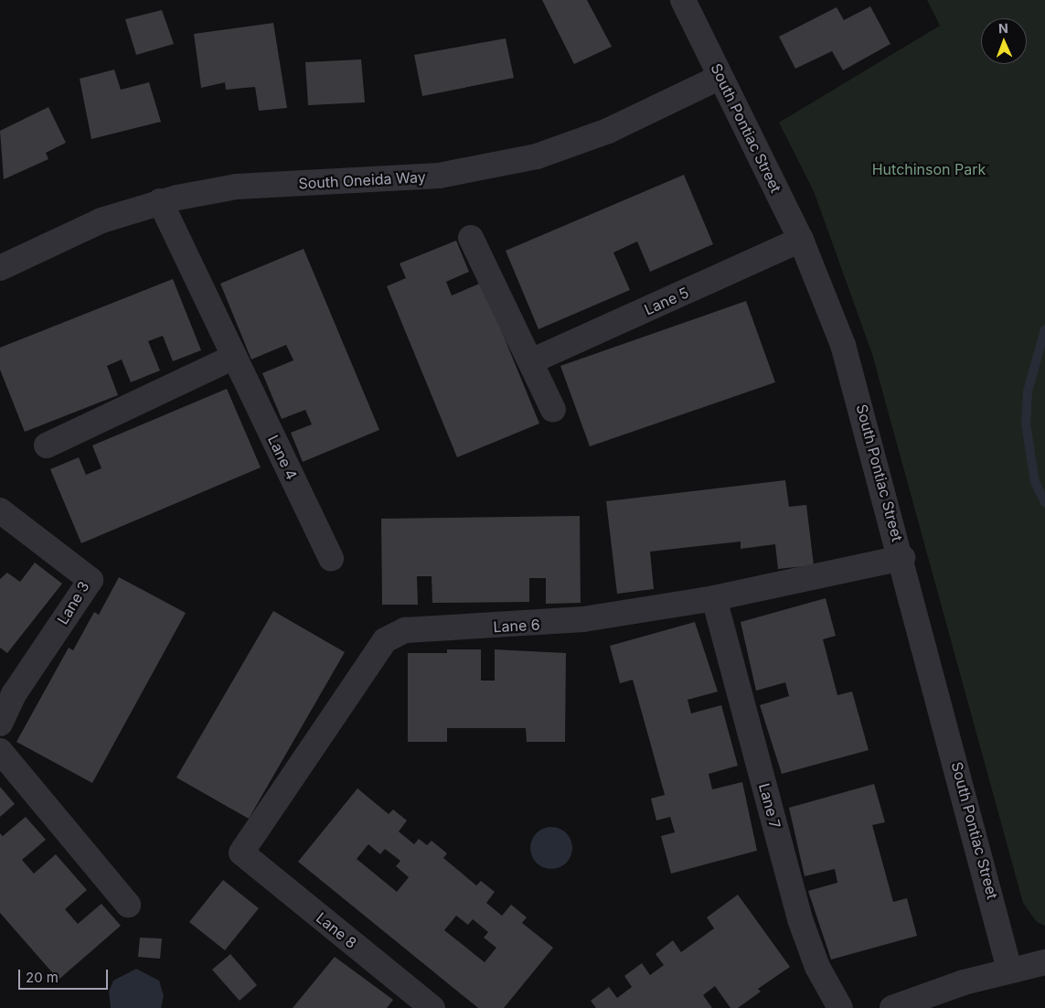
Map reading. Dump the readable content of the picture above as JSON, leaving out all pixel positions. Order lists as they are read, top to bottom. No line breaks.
{"streets":{"street":["South Pontiac Street","South Oneida Way","Lane 5","Lane 4","Lane 3","Lane 6","Lane 7","Lane 8"]},"crossings":[["South Pontiac Street","South Oneida Way"],["South Pontiac Street","Lane 5"],["South Pontiac Street","Lane 6"],["South Oneida Way","Lane 4"],["Lane 6","Lane 7"],["Lane 6","Lane 8"]],"parks":["Hutchinson Park"],"scale_bar":"20 m","north":"top"}
